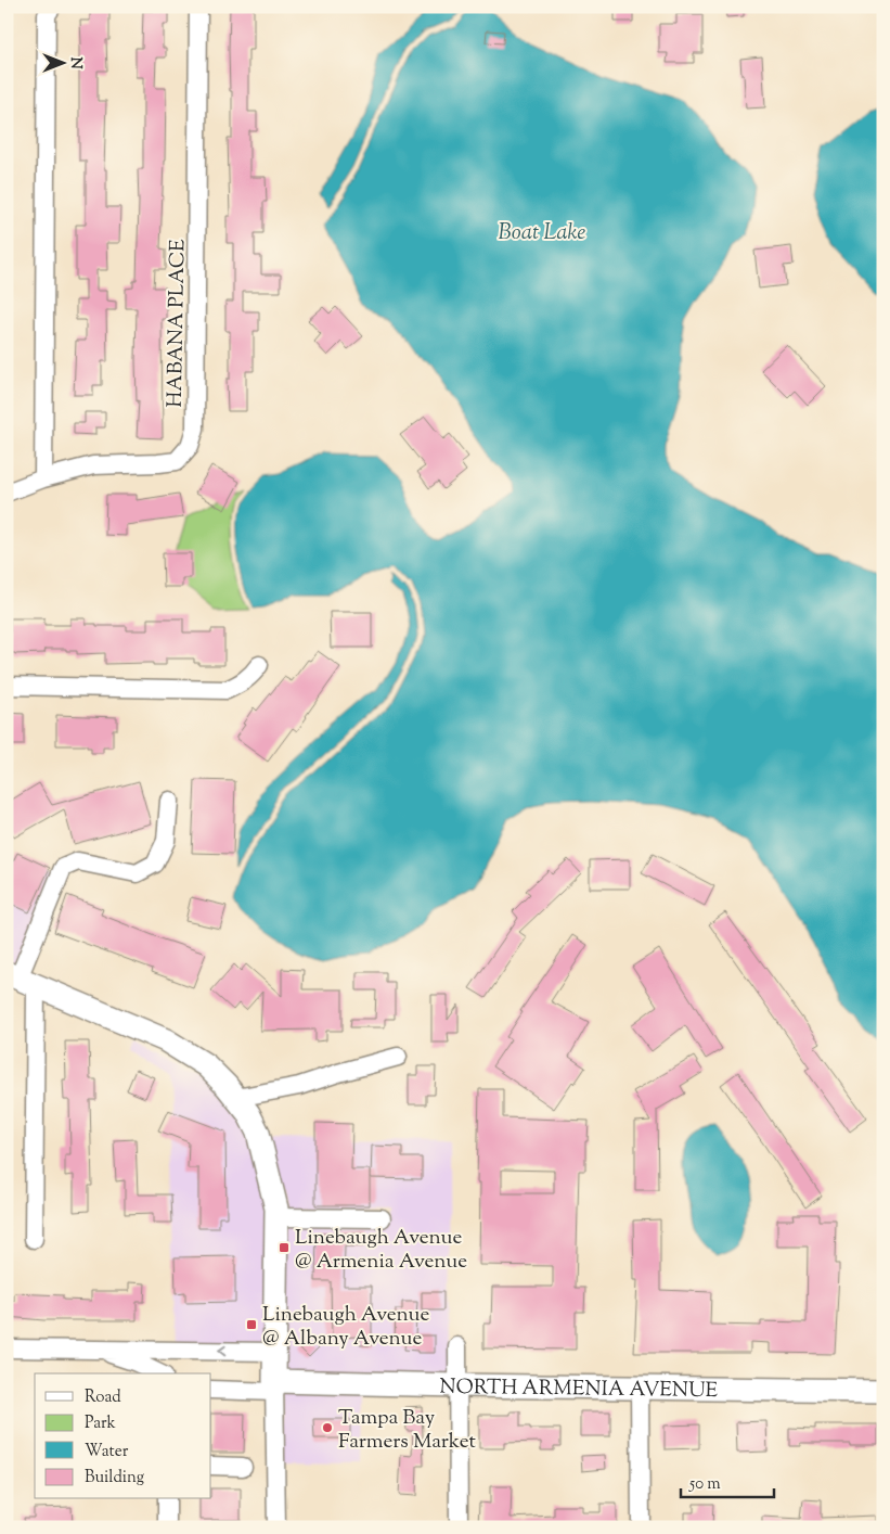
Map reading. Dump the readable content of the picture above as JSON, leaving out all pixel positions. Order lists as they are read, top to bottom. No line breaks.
{"streets":{"main road":["NORTH ARMENIA AVENUE"],"street":["HABANA PLACE"]},"water":["Boat Lake"],"places":{"transit":["Linebaugh Avenue @ Armenia Avenue","Linebaugh Avenue @ Albany Avenue"],"other":["Tampa Bay Farmers Market"]},"legend":["Road","Park","Water","Building"],"scale_bar":"50 m","north":"right"}
